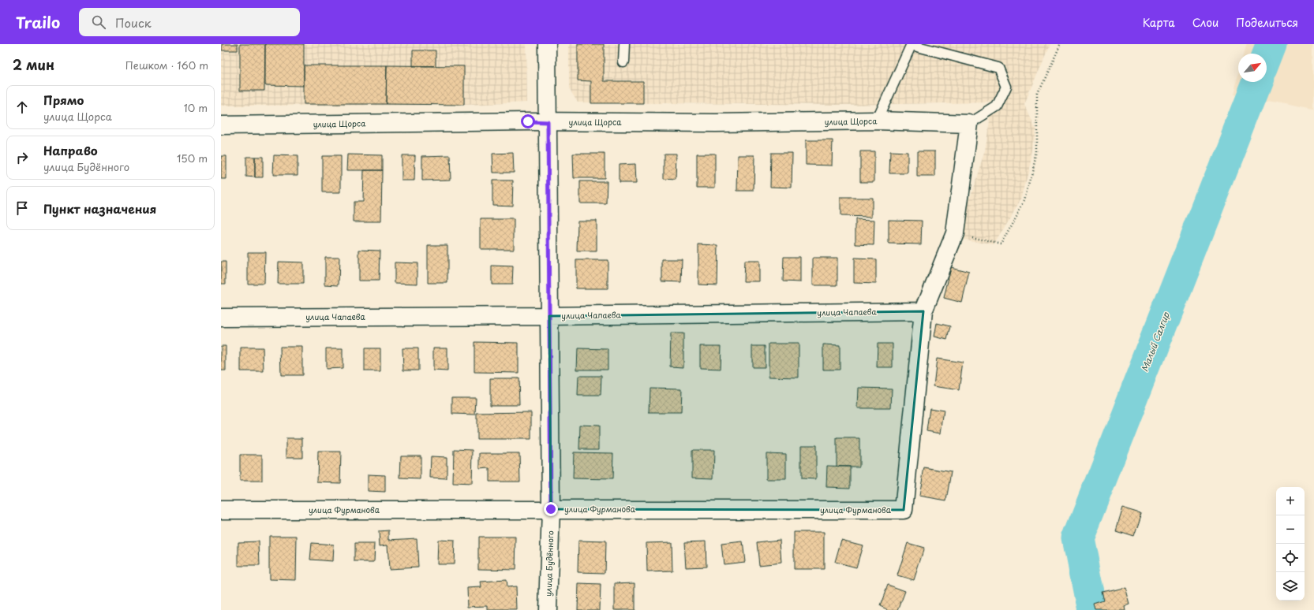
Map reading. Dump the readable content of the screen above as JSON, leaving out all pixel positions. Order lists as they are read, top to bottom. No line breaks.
{"streets":{"street":["улица Щорса","улица Чапаева","улица Фурманова","улица Будённого"]},"crossings":[["улица Щорса","улица Будённого"],["улица Чапаева","улица Фурманова"],["улица Чапаева","улица Будённого"],["улица Фурманова","улица Будённого"]],"water":["Малый Салгир"],"north":"top right","page":{"header":"Trailo","search":"Поиск","nav":["Карта","Слои","Поделиться"],"heading":["2 мин","Пешком · 160 m"],"list":[["Прямо","улица Щорса","10 m"],["Направо","улица Будённого","150 m"],"Пункт назначения"],"map_buttons":["+","−"]}}
